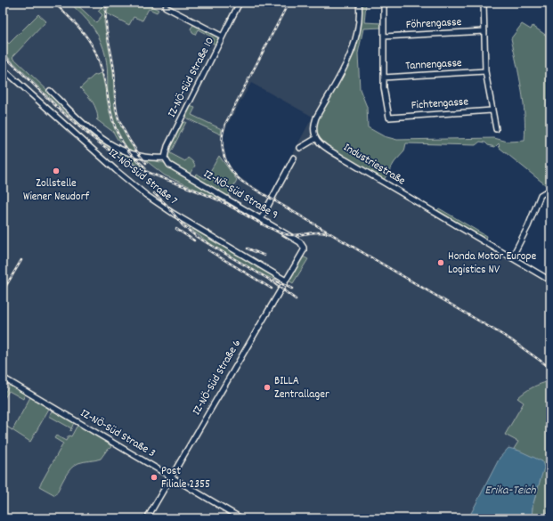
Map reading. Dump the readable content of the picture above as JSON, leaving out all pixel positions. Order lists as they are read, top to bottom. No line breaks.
{"streets":{"street":["Föhrengasse","Tannengasse","IZ-NÖ-Süd Straße 10","Fichtengasse","Industriestraße","IZ-NÖ-Süd Straße 7","IZ-NÖ-Süd Straße 9","IZ-NÖ-Süd Straße 6","IZ-NÖ-Süd Straße 3"]},"crossings":[["Tannengasse","Fichtengasse"],["IZ-NÖ-Süd Straße 10","IZ-NÖ-Süd Straße 9"],["IZ-NÖ-Süd Straße 7","IZ-NÖ-Süd Straße 6"],["IZ-NÖ-Süd Straße 9","IZ-NÖ-Süd Straße 6"],["IZ-NÖ-Süd Straße 6","IZ-NÖ-Süd Straße 3"]],"water":["Erika-Teich"],"places":["Zollstelle Wiener Neudorf","Honda Motor Europe Logistics NV","BILLA Zentrallager","Post Filiale 2355"]}
